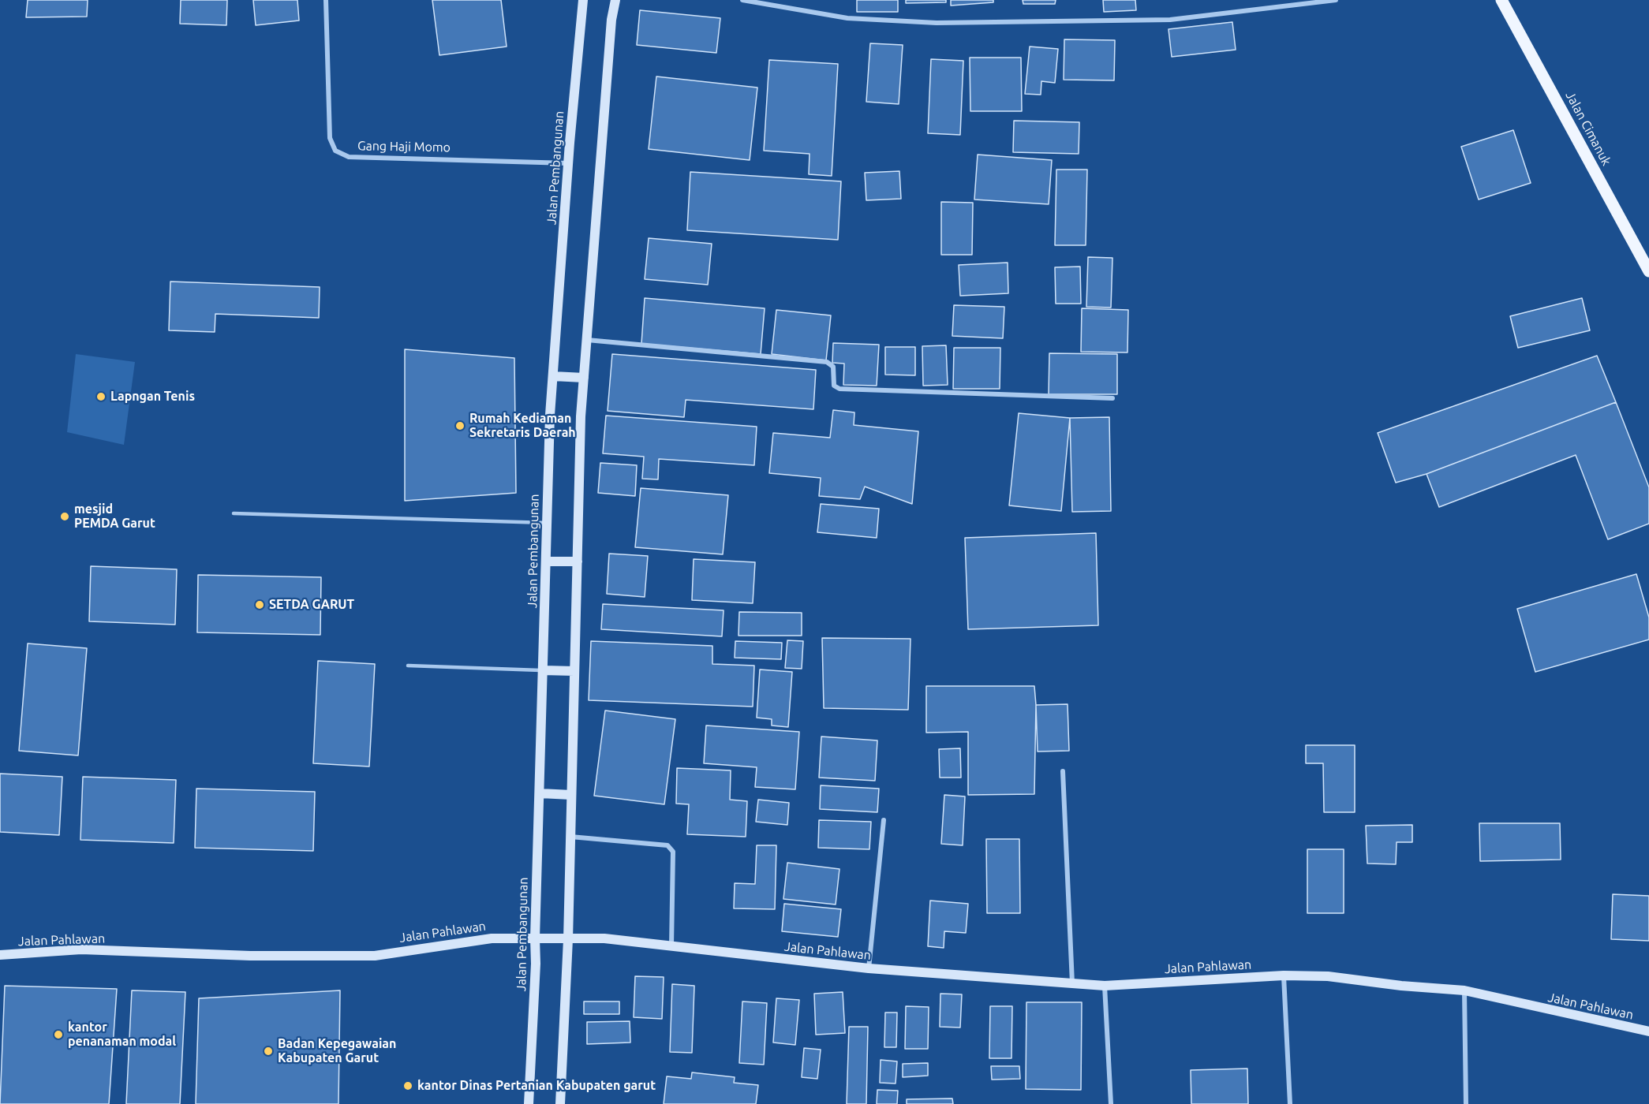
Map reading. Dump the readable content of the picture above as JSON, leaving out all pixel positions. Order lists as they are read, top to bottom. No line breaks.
{"streets":{"main road":["Jalan Cimanuk","Jalan Pembangunan","Jalan Pahlawan"],"street":["Gang Haji Momo"]},"crossings":[["Gang Haji Momo","Jalan Pembangunan"],["Jalan Pembangunan","Jalan Pahlawan"]],"places":["Lapngan Tenis","Rumah Kediaman Sekretaris Daerah","mesjid PEMDA Garut","SETDA GARUT","kantor penanaman modal","Badan Kepegawaian Kabupaten Garut","kantor Dinas Pertanian Kabupaten garut"]}
